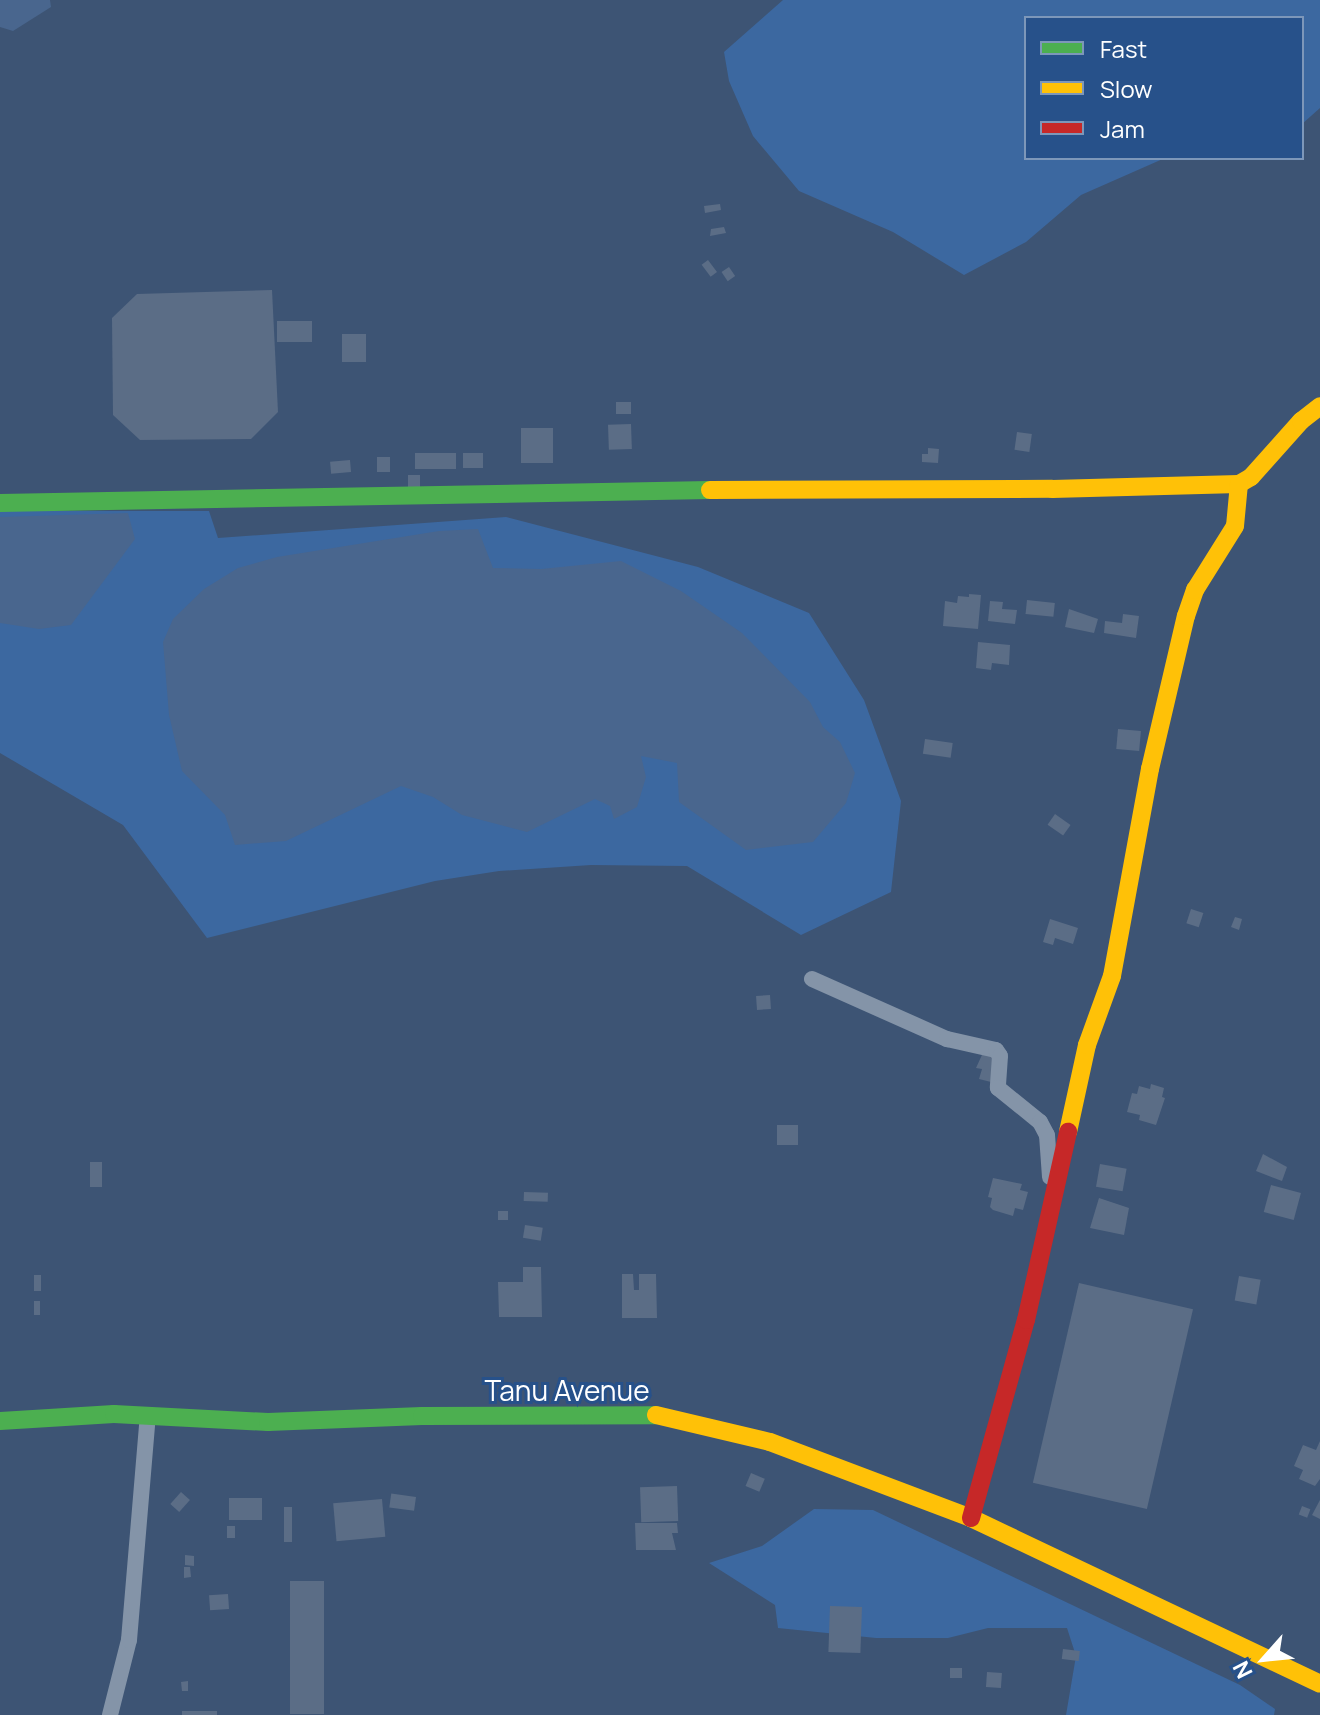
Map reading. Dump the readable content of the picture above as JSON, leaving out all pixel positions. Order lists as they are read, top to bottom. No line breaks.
{"streets":{"street":["Tanu Avenue"]},"legend":["Fast","Slow","Jam"],"north":"bottom left"}
